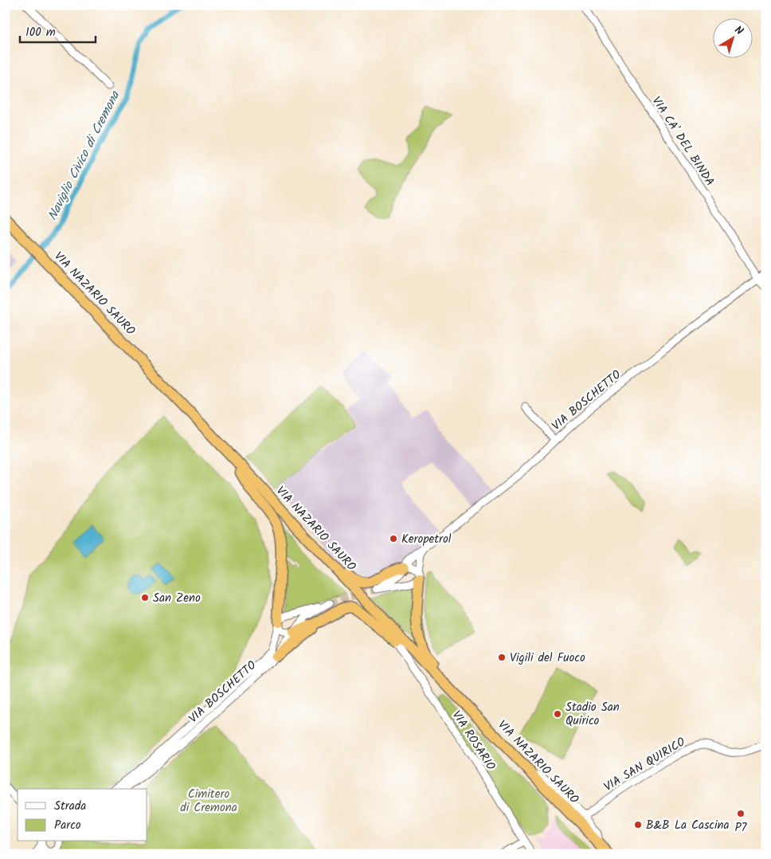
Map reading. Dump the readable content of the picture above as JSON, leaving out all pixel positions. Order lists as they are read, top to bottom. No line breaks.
{"streets":{"highway":["VIA NAZARIO SAURO"],"street":["VIA CA' DEL BINDA","VIA BOSCHETTO","VIA ROSARIO","VIA SAN QUIRICO"]},"crossings":[["VIA CA' DEL BINDA","VIA BOSCHETTO"],["VIA NAZARIO SAURO","VIA ROSARIO"]],"water":["Naviglio Civico di Cremona"],"parks":["Cimitero di Cremona"],"places":["Keropetrol","San Zeno","Vigili del Fuoco","Stadio San Quirico","P7","B&B La Cascina"],"legend":["Strada","Parco"],"scale_bar":"100 m","north":"top right"}
